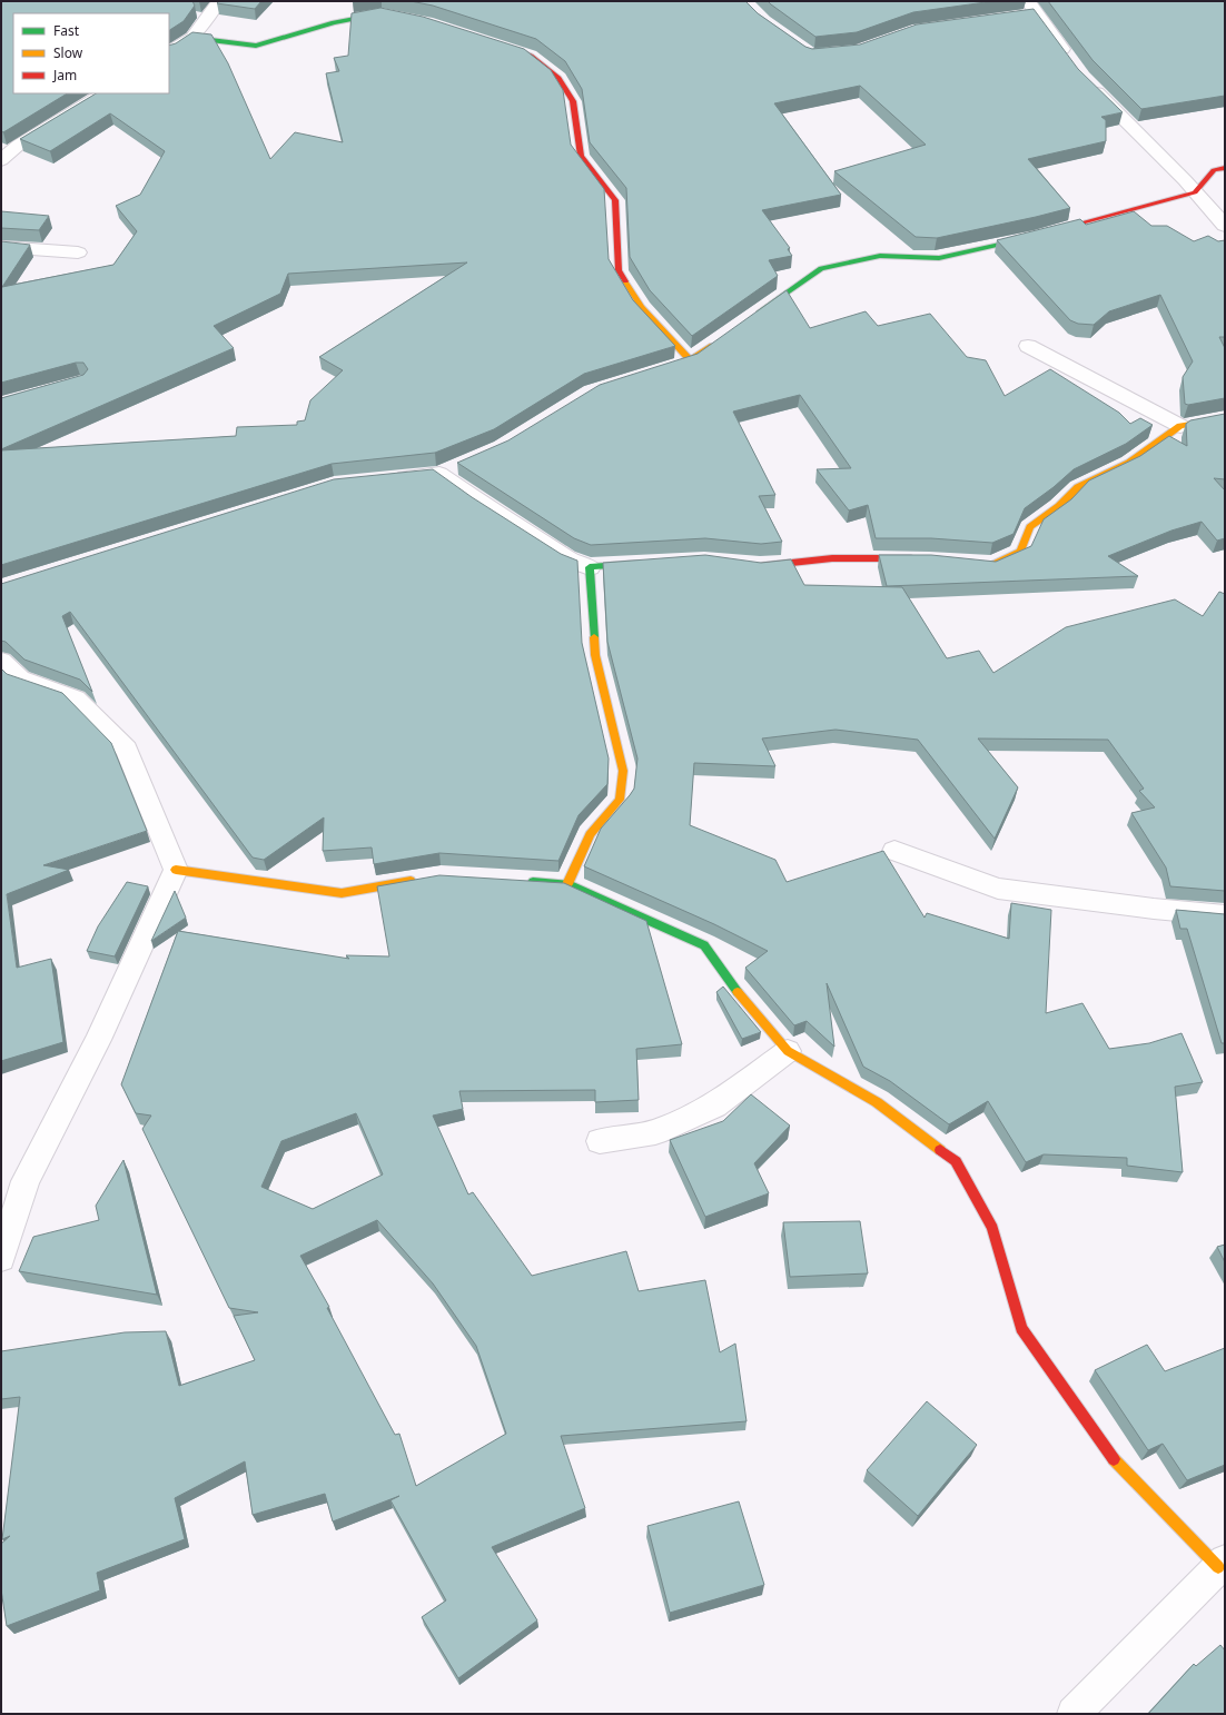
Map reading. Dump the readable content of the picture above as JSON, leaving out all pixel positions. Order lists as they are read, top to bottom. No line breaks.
{"legend":["Fast","Slow","Jam"]}
